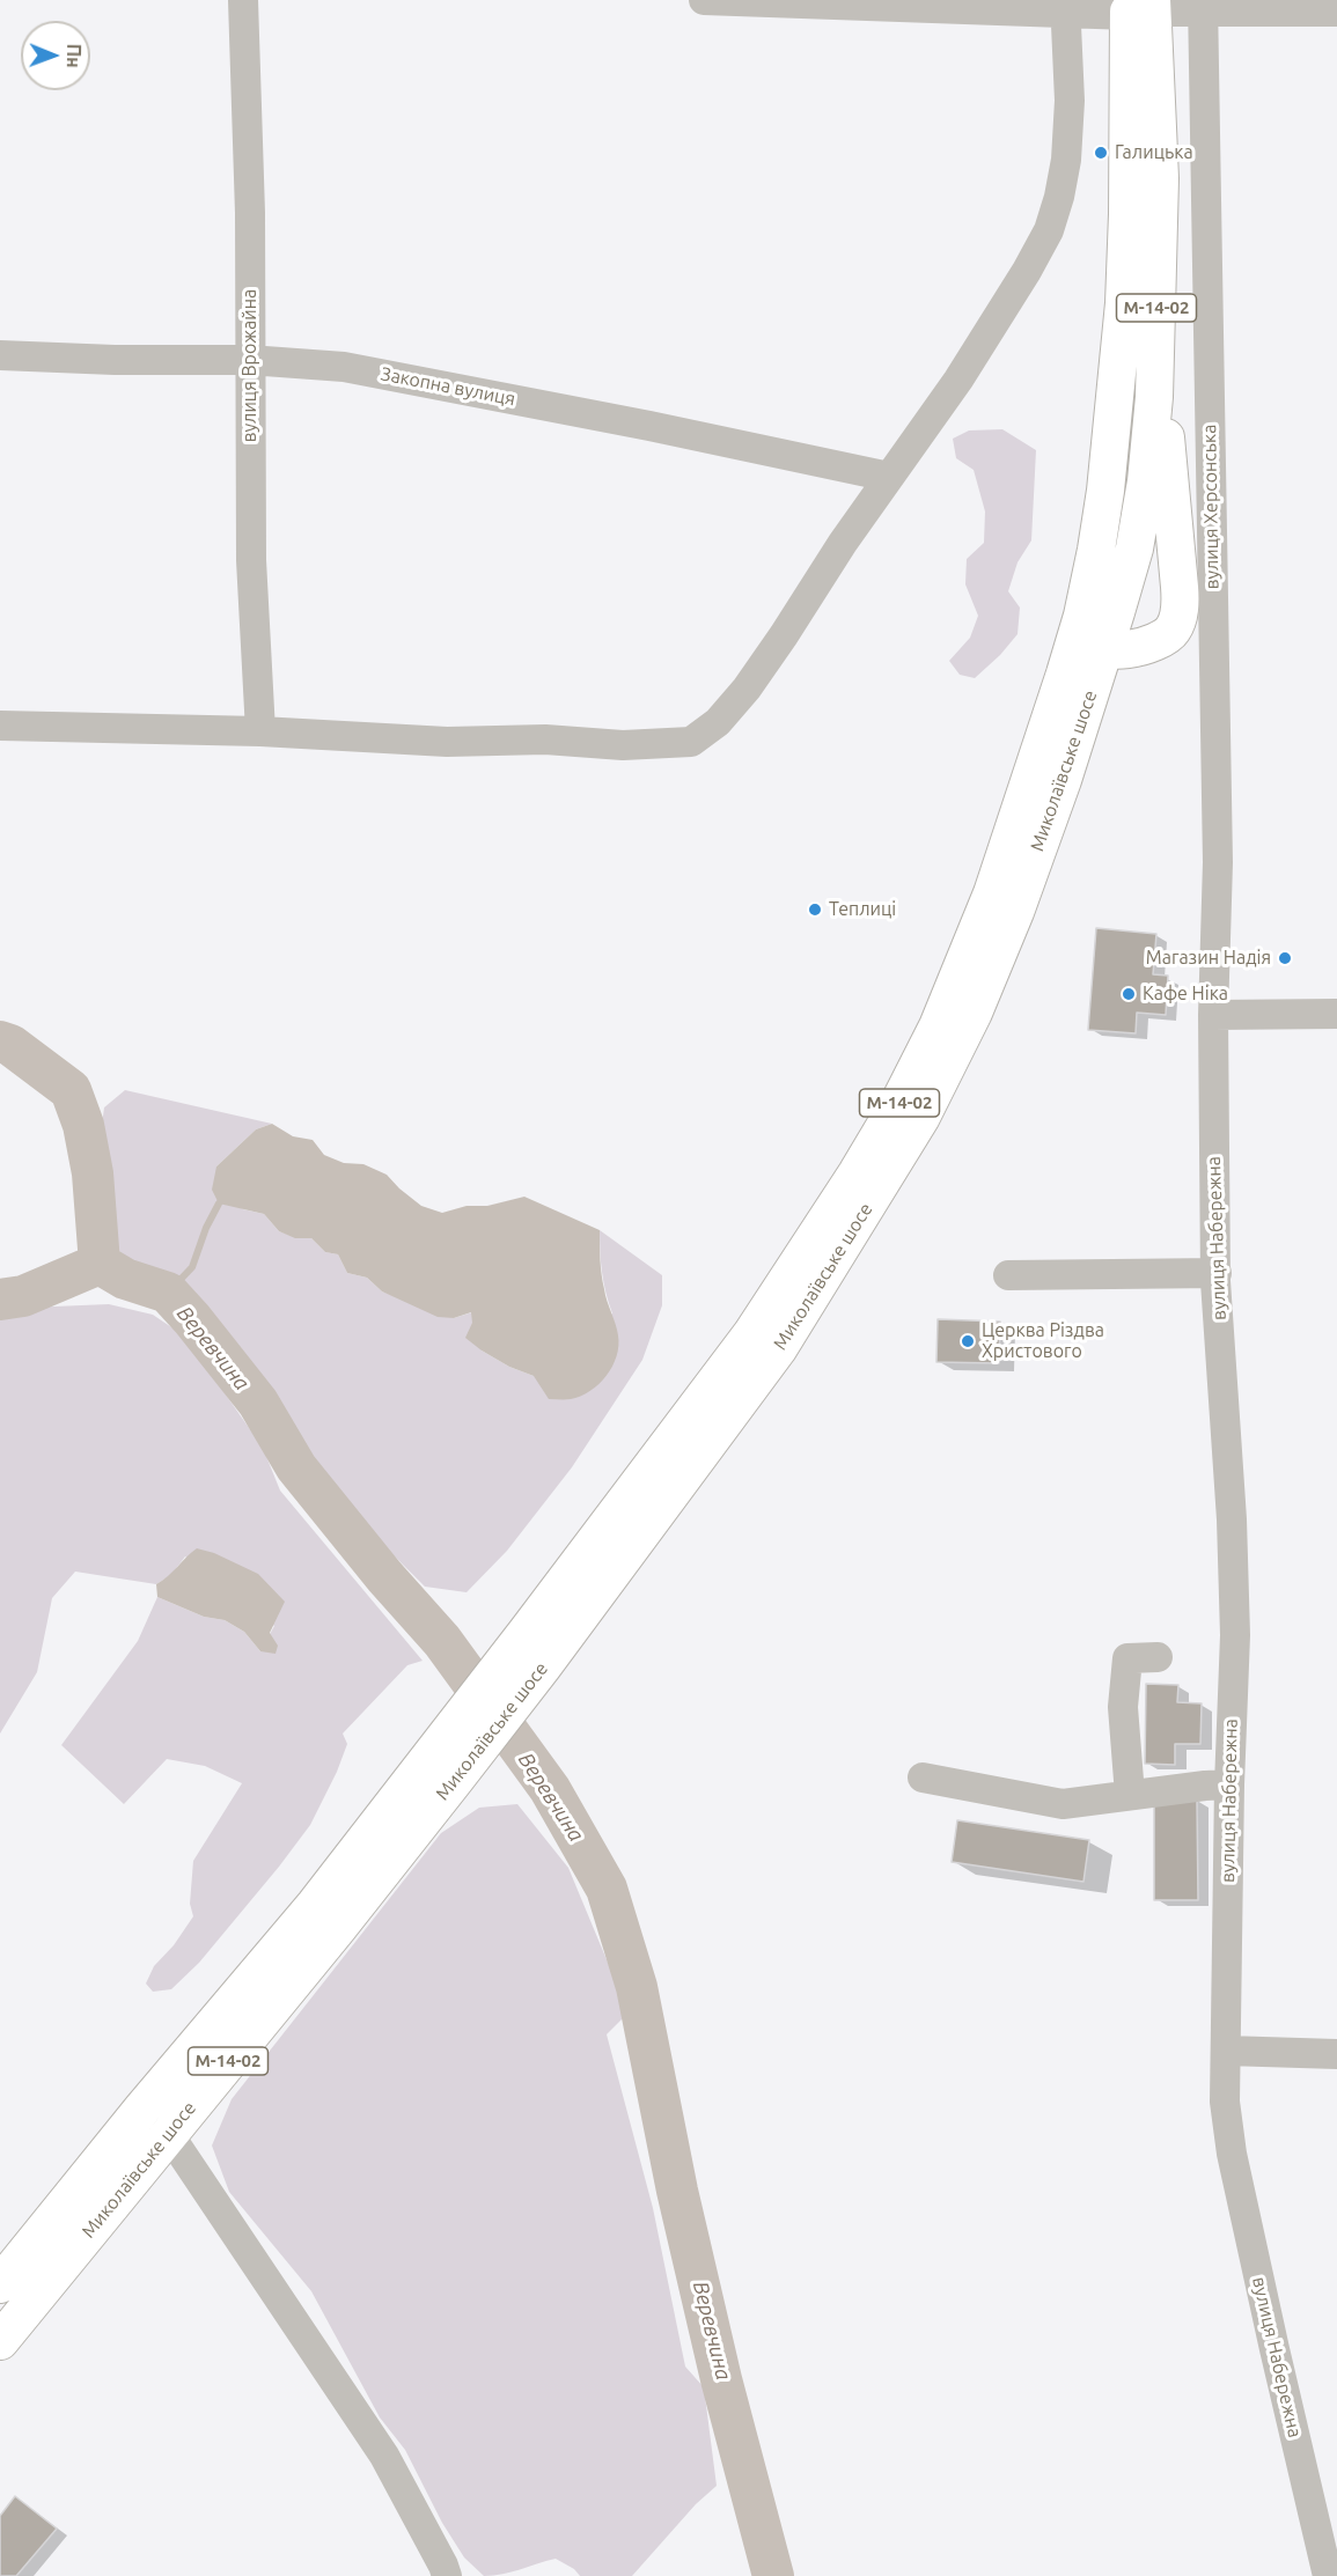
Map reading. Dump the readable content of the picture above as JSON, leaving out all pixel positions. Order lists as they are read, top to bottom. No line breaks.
{"streets":{"main road":["М-14-02","Миколаївське шосе"],"street":["вулиця Врожайна","Закопна вулиця","вулиця Херсонська","вулиця Набережна"]},"crossings":[["вулиця Врожайна","Закопна вулиця"],["вулиця Херсонська","вулиця Набережна"]],"water":["Веревчина"],"places":["Галицька","Теплиці","Магазин Надія","Кафе Ніка","Церква Різдва Христового"],"north":"right"}
